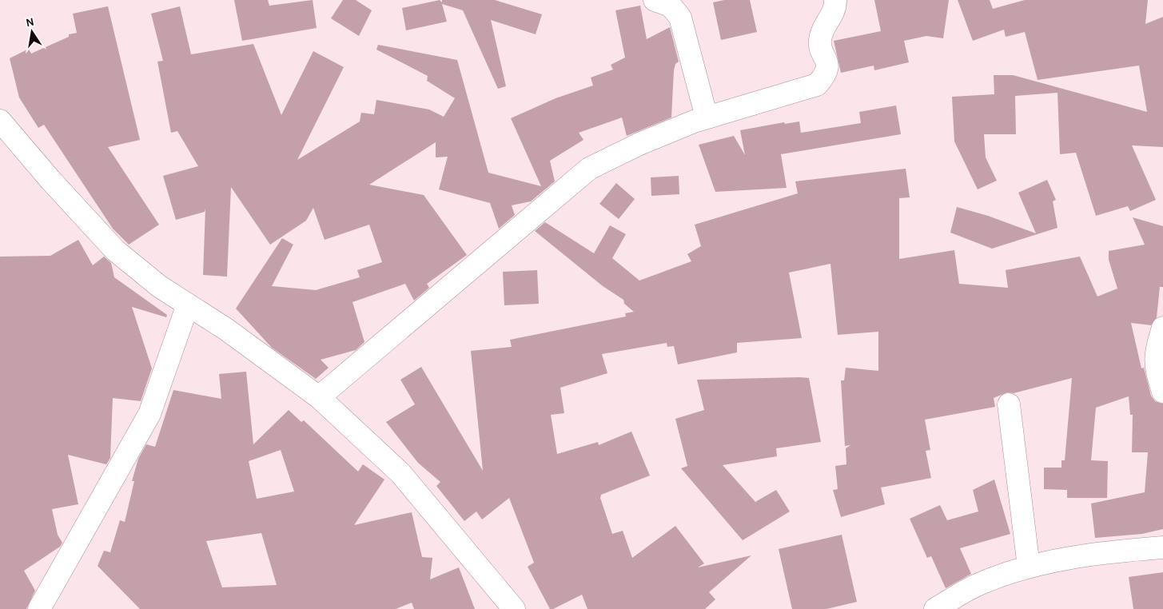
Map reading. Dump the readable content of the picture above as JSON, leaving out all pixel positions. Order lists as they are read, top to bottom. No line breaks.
{"north":"top"}
